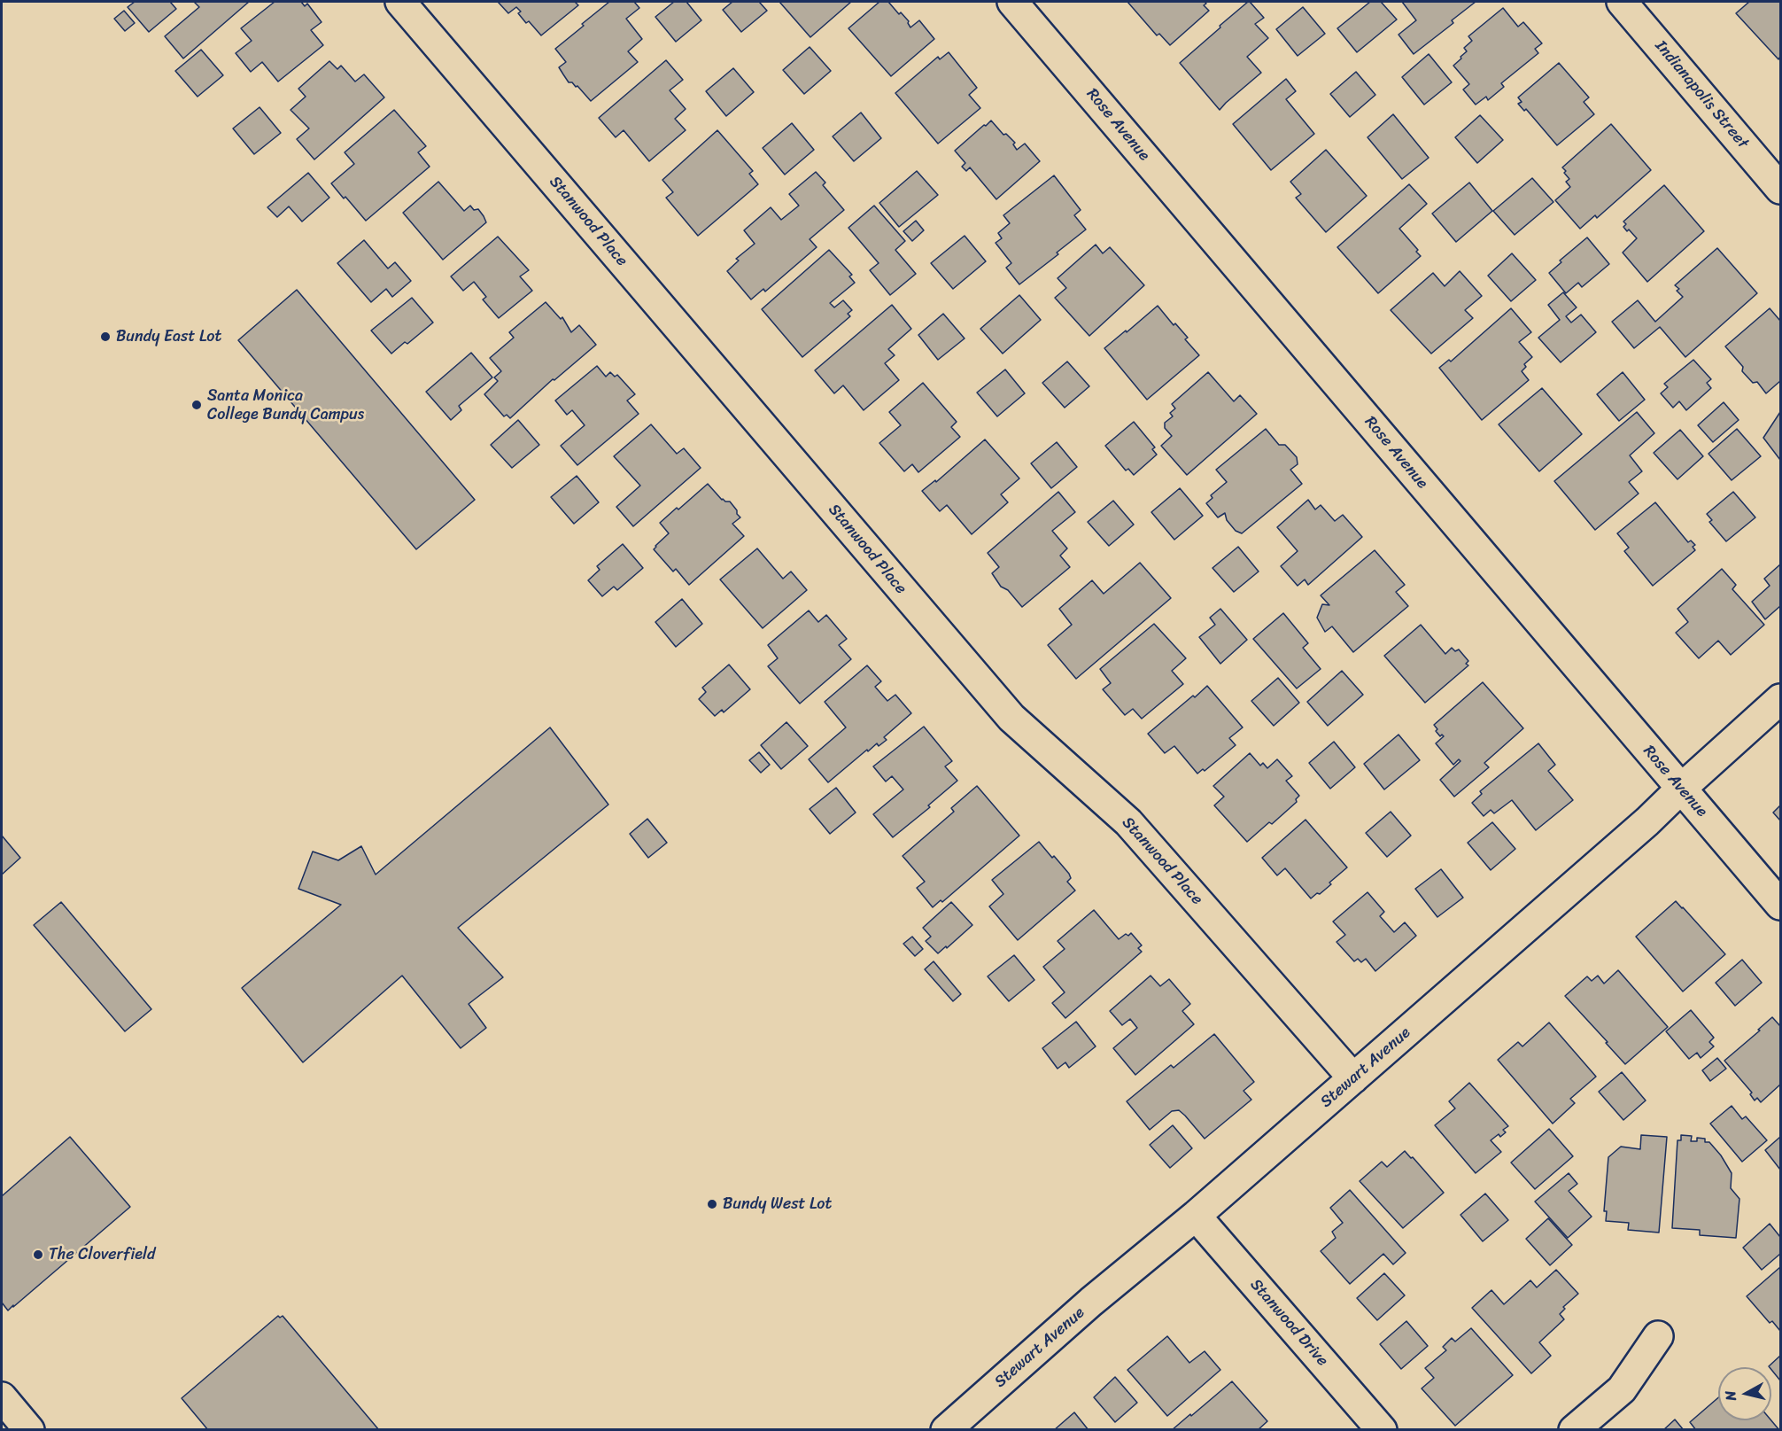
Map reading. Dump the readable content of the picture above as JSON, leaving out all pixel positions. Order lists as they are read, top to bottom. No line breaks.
{"streets":{"street":["Indianapolis Street","Rose Avenue","Stanwood Place","Stewart Avenue","Stanwood Drive"]},"crossings":[["Rose Avenue","Stewart Avenue"],["Stanwood Place","Stewart Avenue"],["Stewart Avenue","Stanwood Drive"]],"places":["Bundy East Lot","Santa Monica College Bundy Campus","Bundy West Lot","The Cloverfield"],"north":"left"}
